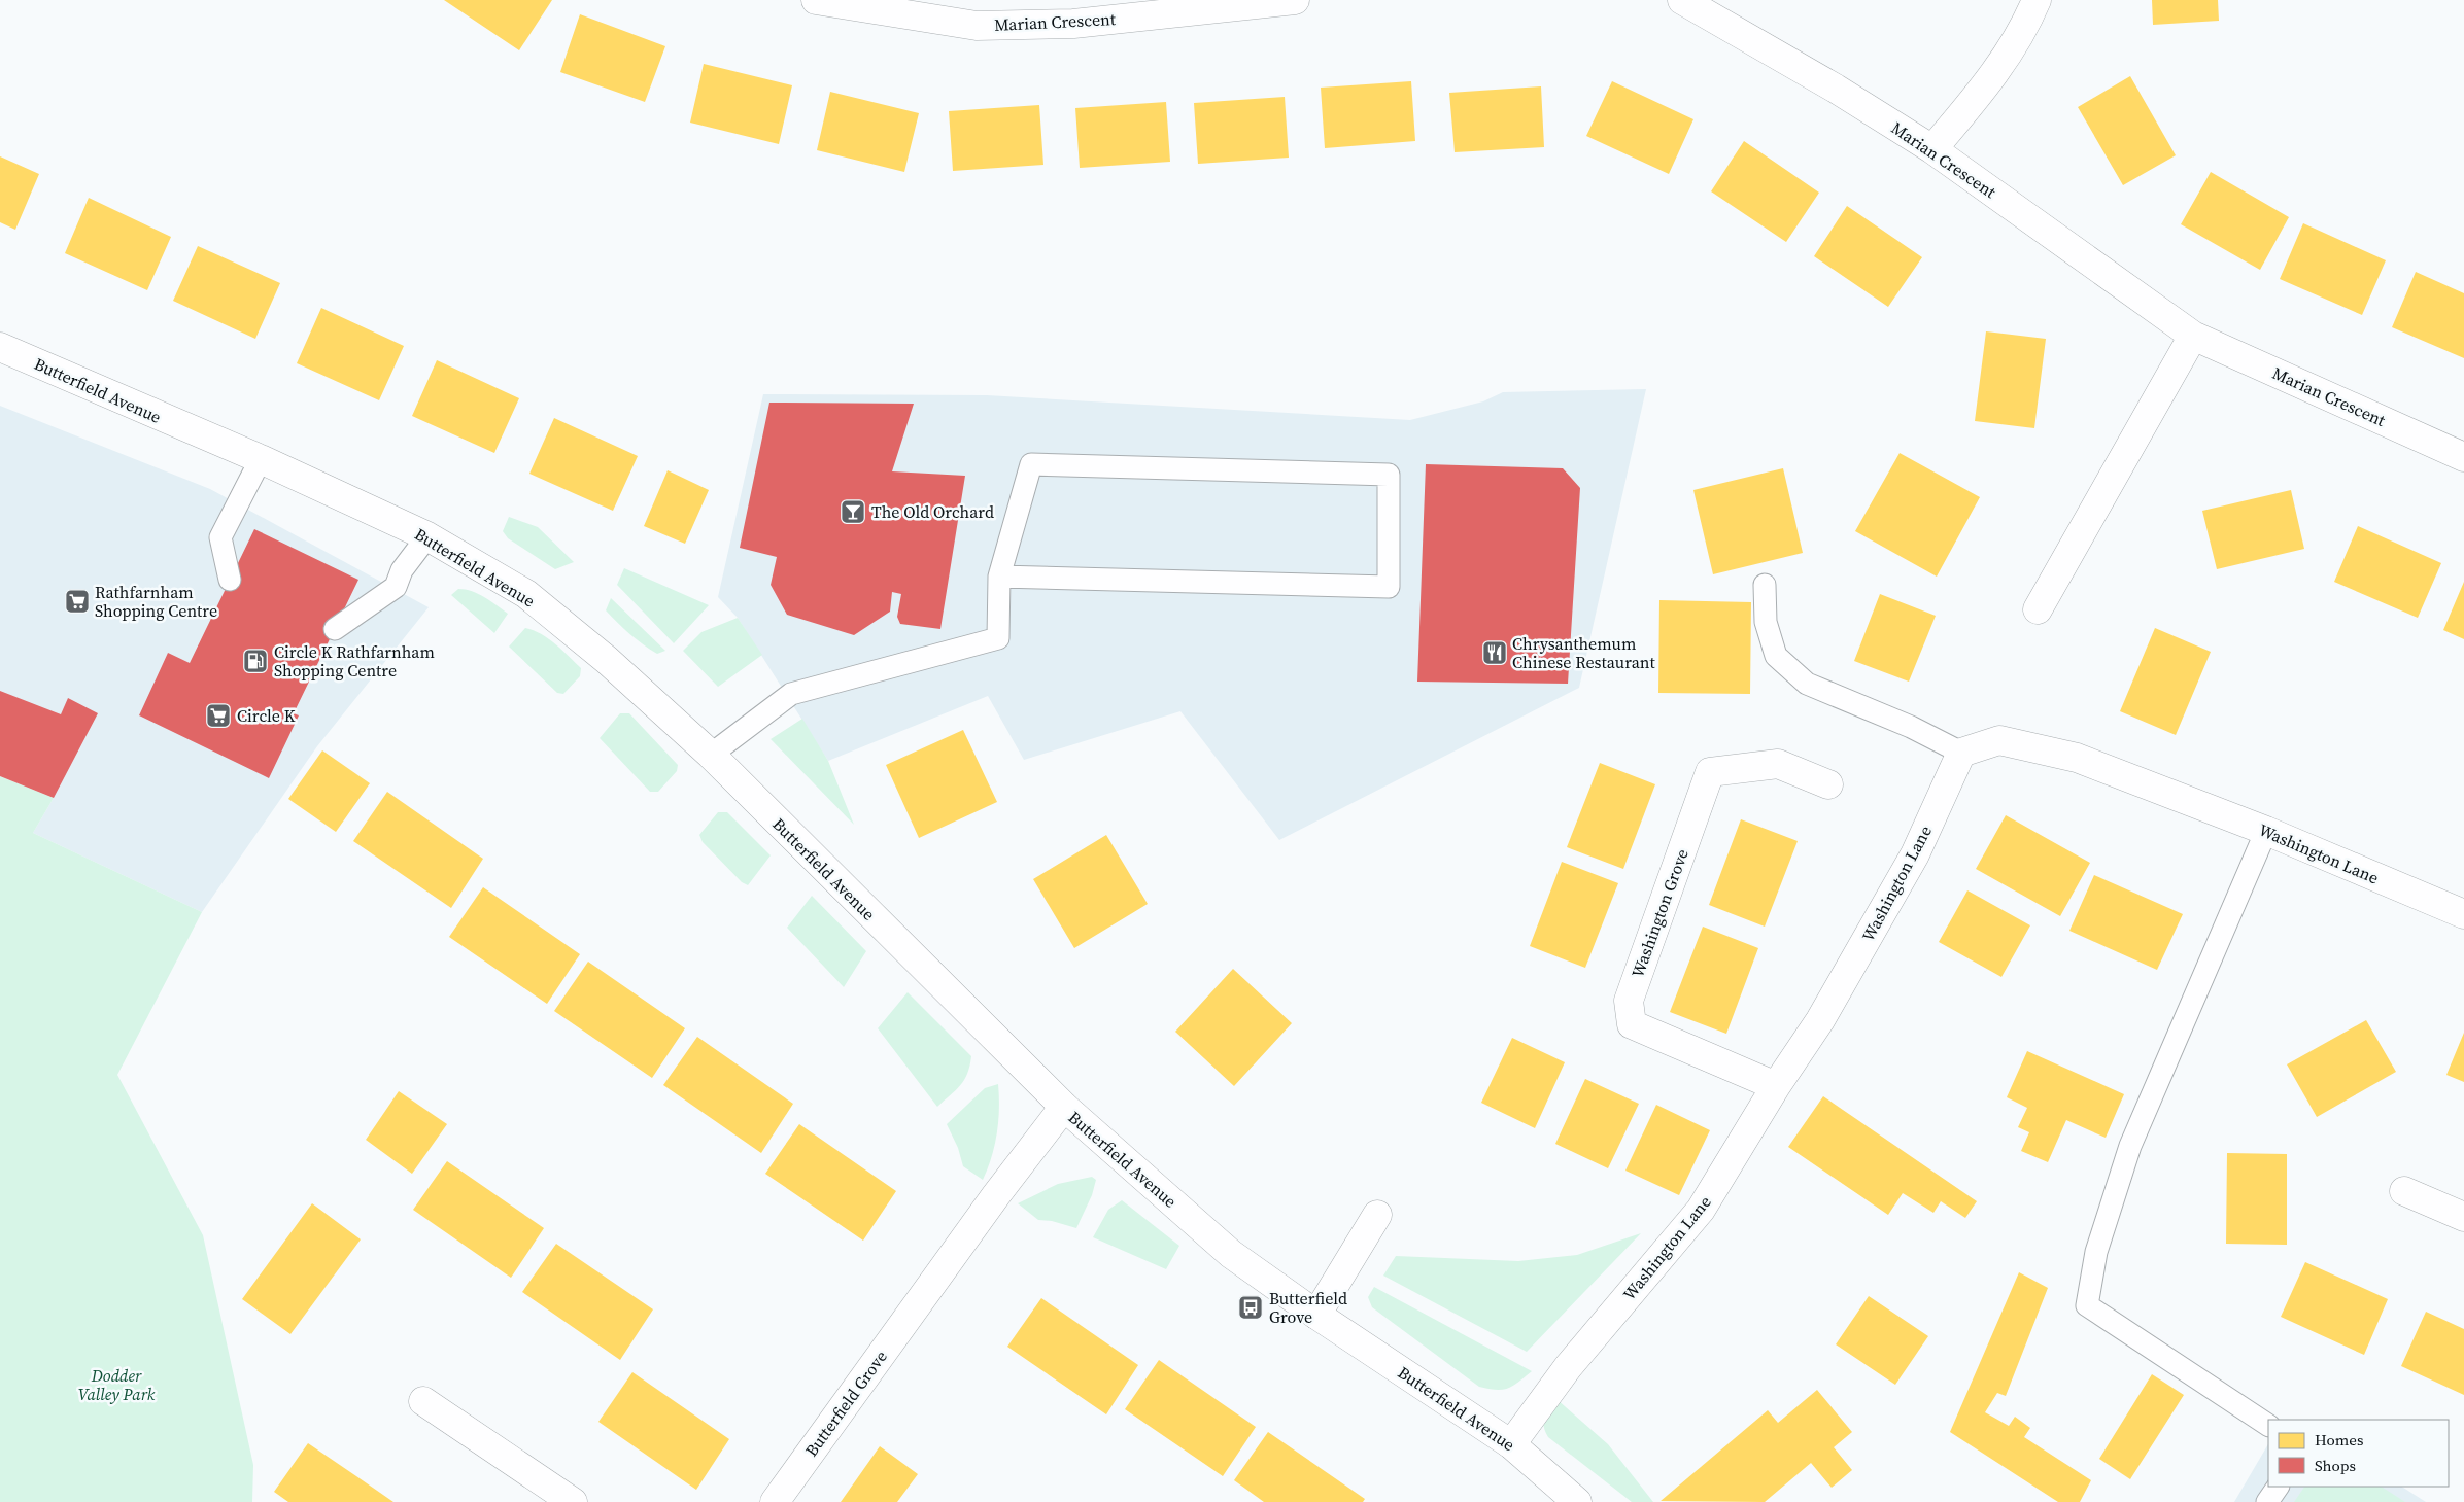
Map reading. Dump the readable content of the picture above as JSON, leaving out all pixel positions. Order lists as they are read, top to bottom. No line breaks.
{"streets":{"street":["Marian Crescent","Butterfield Avenue","Washington Lane","Washington Grove","Butterfield Grove"]},"crossings":[["Butterfield Avenue","Washington Lane"],["Butterfield Avenue","Butterfield Grove"],["Washington Lane","Washington Grove"]],"parks":["Dodder Valley Park"],"places":{"bar":["The Old Orchard"],"supermarket":["Rathfarnham Shopping Centre","Circle K"],"restaurant":["Chrysanthemum Chinese Restaurant"],"fuel station":["Circle K Rathfarnham Shopping Centre"],"bus stop":["Butterfield Grove"]},"legend":["Homes","Shops"]}
